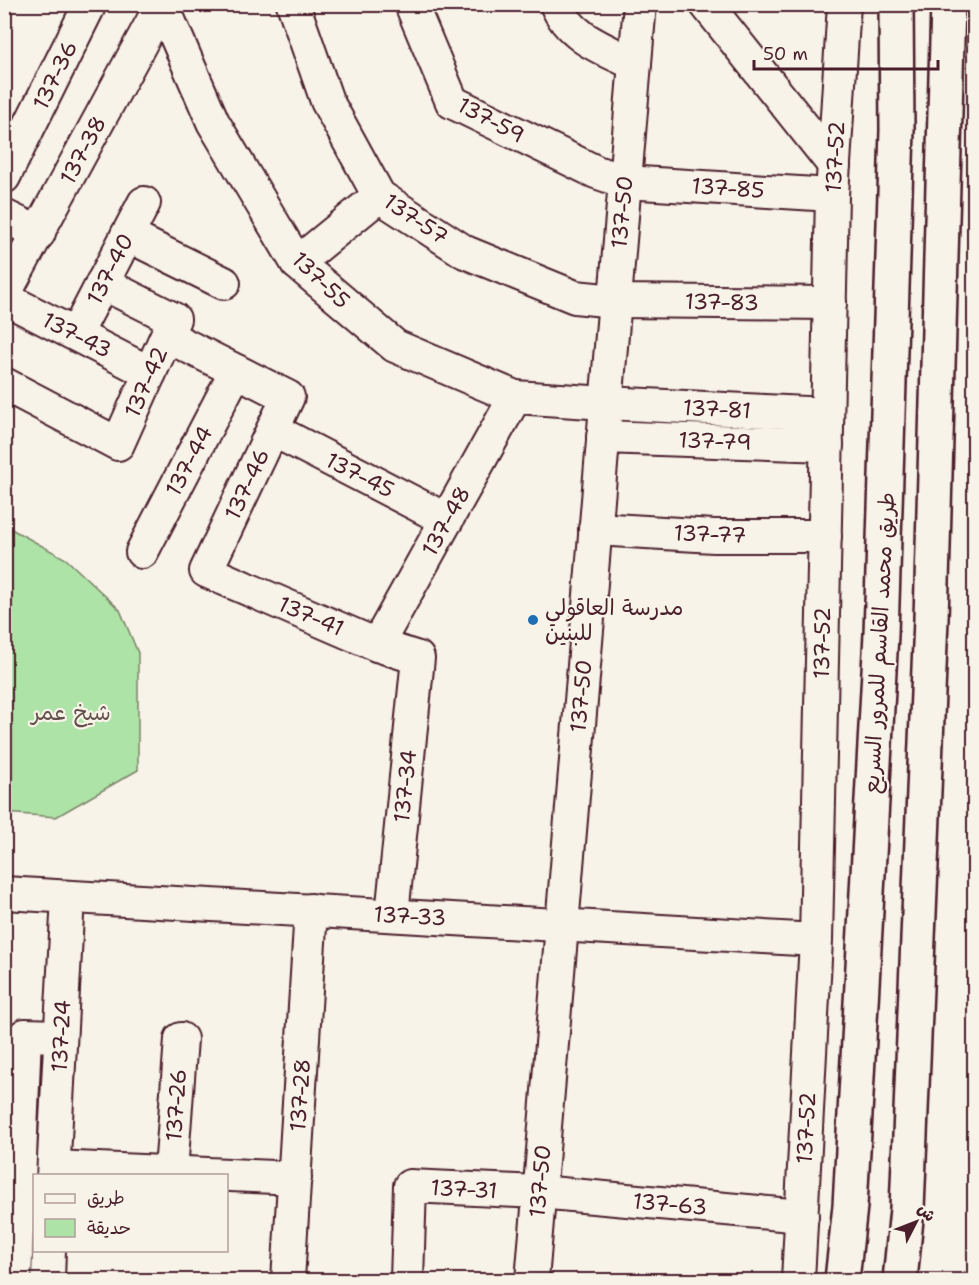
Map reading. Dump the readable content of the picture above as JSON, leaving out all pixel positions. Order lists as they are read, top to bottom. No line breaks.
{"streets":{"highway":["طريق محمد القاسم للمرور السريع"],"street":["137-36","137-59","137-38","137-52","137-85","137-50","137-57","137-40","137-55","137-83","137-43","137-42","137-81","137-79","137-44","137-45","137-46","137-48","137-77","137-41","137-34","137-33","137-24","137-28","137-26","137-31","137-63"]},"crossings":[["137-59","137-85"],["137-59","137-50"],["137-38","137-55"],["137-38","137-43"],["137-52","137-85"],["137-52","137-83"],["137-52","137-81"],["137-52","137-79"],["137-52","137-77"],["137-52","137-33"],["137-52","137-63"],["137-85","137-50"],["137-50","137-57"],["137-50","137-55"],["137-50","137-83"],["137-50","137-81"],["137-50","137-79"],["137-50","137-77"],["137-50","137-33"],["137-50","137-31"],["137-50","137-63"],["137-57","137-83"],["137-40","137-43"],["137-55","137-81"],["137-55","137-48"],["137-43","137-42"],["137-44","137-46"],["137-45","137-46"],["137-45","137-48"],["137-46","137-41"],["137-48","137-41"],["137-41","137-34"],["137-34","137-33"],["137-33","137-24"],["137-33","137-28"],["137-31","137-63"]],"parks":["شيخ عمر"],"places":["مدرسة العاقولي للبنين"],"legend":["طريق","حديقة"],"scale_bar":"50 m","north":"top right"}
